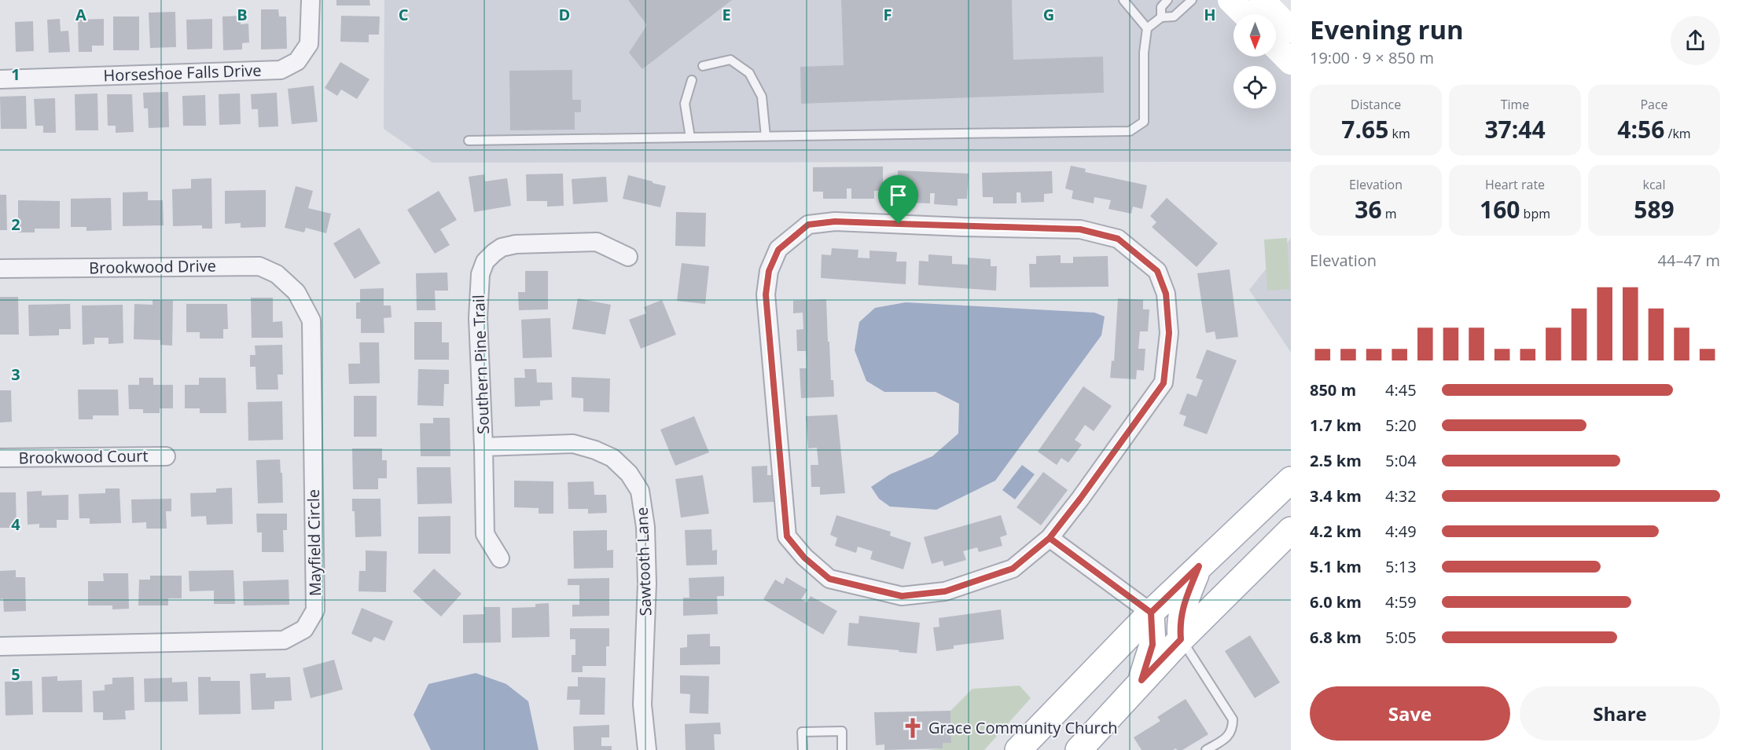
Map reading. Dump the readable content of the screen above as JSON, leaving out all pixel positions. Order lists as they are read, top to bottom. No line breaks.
{"streets":{"street":["Horseshoe Falls Drive","Brookwood Drive","Southern Pine Trail","Brookwood Court","Mayfield Circle","Sawtooth Lane"]},"crossings":[["Brookwood Drive","Mayfield Circle"],["Southern Pine Trail","Sawtooth Lane"]],"places":{"church":["Grace Community Church"]},"north":"bottom","page":{"heading":["Evening run","19:00 · 9 × 850 m"],"stats":[["Distance","7.65 km"],["Time","37:44"],["Pace","4:56 /km"],["Elevation","36 m"],["Heart rate","160 bpm"],["kcal","589"]],"chart":["Elevation","44–47 m"],"list":[{"name":"850 m","note":"4:45"},{"name":"1.7 km","note":"5:20"},{"name":"2.5 km","note":"5:04"},{"name":"3.4 km","note":"4:32"},{"name":"4.2 km","note":"4:49"},{"name":"5.1 km","note":"5:13"},{"name":"6.0 km","note":"4:59"},{"name":"6.8 km","note":"5:05"}],"buttons":["Save","Share"]},"grid":{"columns":["A","B","C","D","E","F","G","H"],"rows":["1","2","3","4","5"]}}
